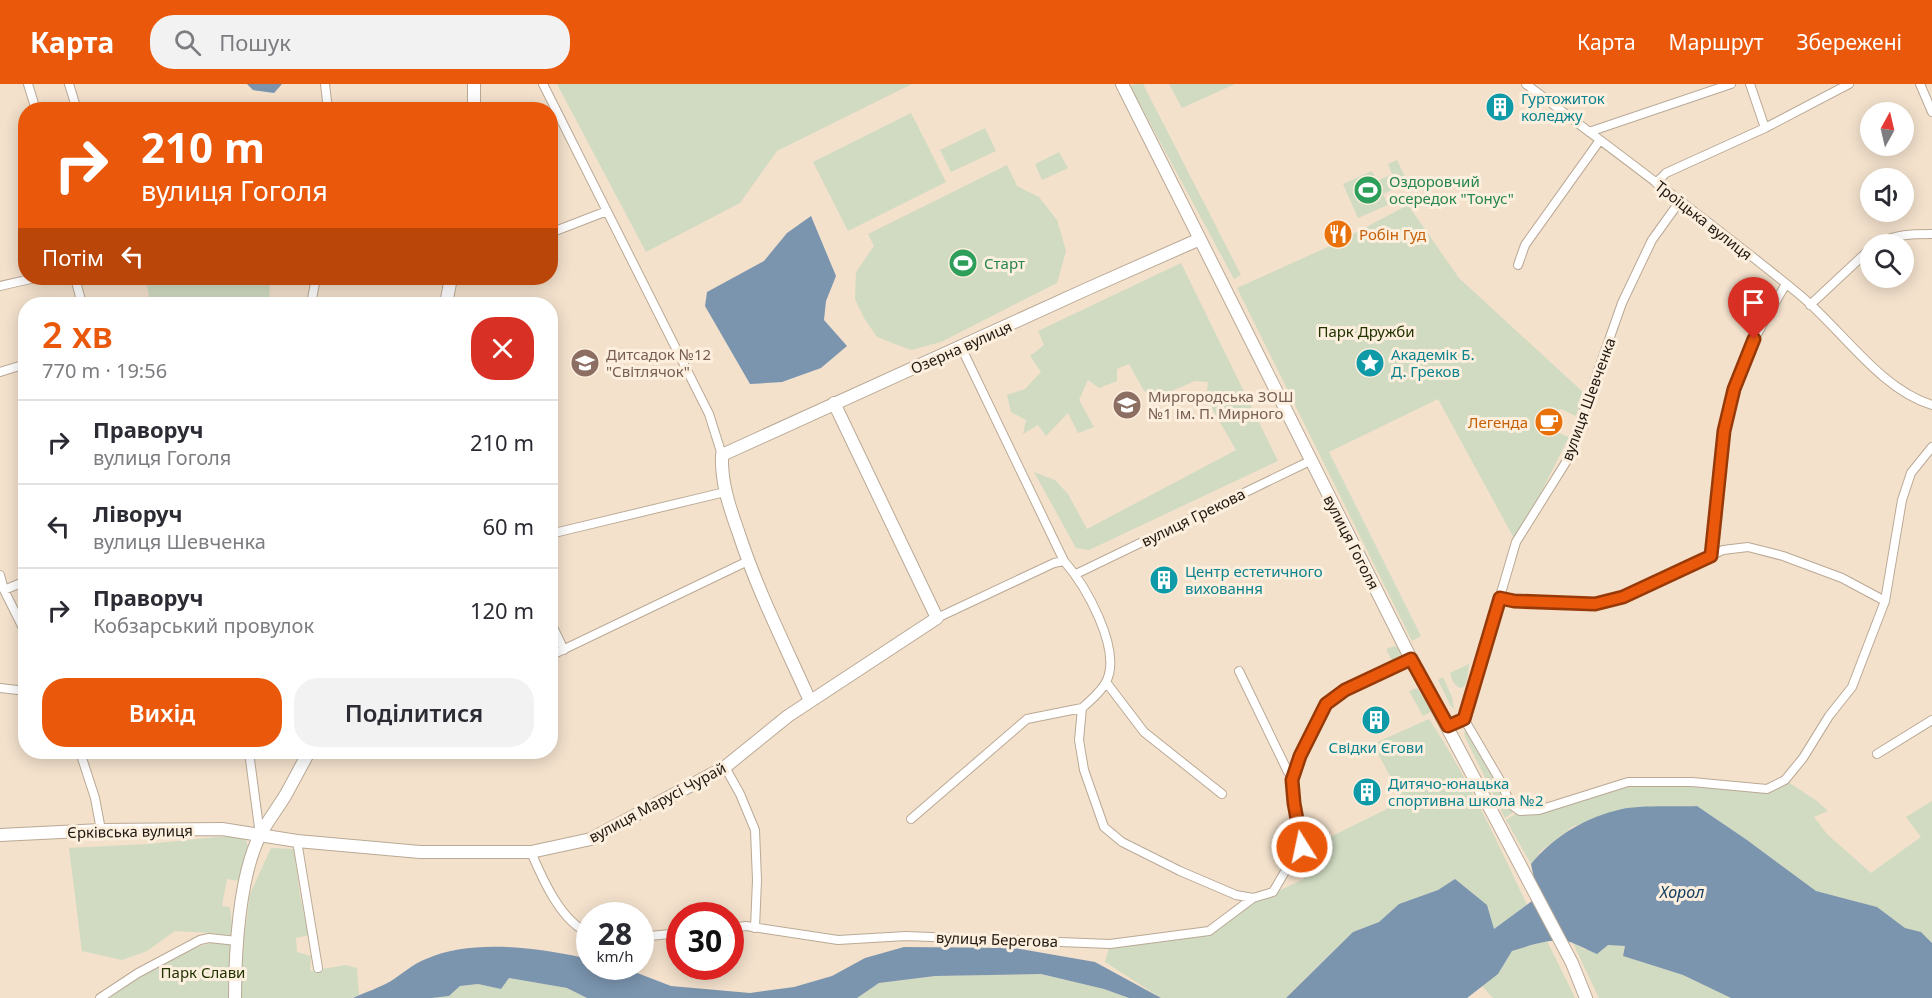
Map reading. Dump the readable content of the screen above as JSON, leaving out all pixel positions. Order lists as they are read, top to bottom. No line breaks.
{"streets":{"street":["Троїцька вулиця","Озерна вулиця","вулиця Шевченка","вулиця Грекова","вулиця Гоголя","вулиця Марусі Чурай","Єрківська вулиця","вулиця Берегова"]},"crossings":[["Троїцька вулиця","вулиця Шевченка"],["Озерна вулиця","вулиця Гоголя"],["вулиця Грекова","вулиця Гоголя"],["вулиця Марусі Чурай","Єрківська вулиця"]],"water":["Хорол"],"parks":["Парк Дружби","Парк Слави"],"places":{"building":["Гуртожиток коледжу","Центр естетичного виховання","Свідки Єгови","Дитячо-юнацька спортивна школа №2"],"sports":["Оздоровчий осередок \"Тонус\"","Старт"],"restaurant":["Робін Гуд"],"school or university":["Дитсадок №12 \"Світлячок\"","Миргородська ЗОШ №1 ім. П. Мирного"],"place":["Академік Б. Д. Греков"],"cafe":["Легенда"]},"north":"top","page":{"header":"Карта","search":"Пошук","nav":["Карта","Маршрут","Збережені"],"turn":["210 m","вулиця Гоголя"],"then":"Потім","heading":["2 хв","770 m · 19:56"],"list":[{"name":"Праворуч","note":"вулиця Гоголя","value":"210 m"},{"name":"Ліворуч","note":"вулиця Шевченка","value":"60 m"},{"name":"Праворуч","note":"Кобзарський провулок","value":"120 m"}],"buttons":["Вихід","Поділитися"],"speed":"28 km/h","limit":"30"}}
